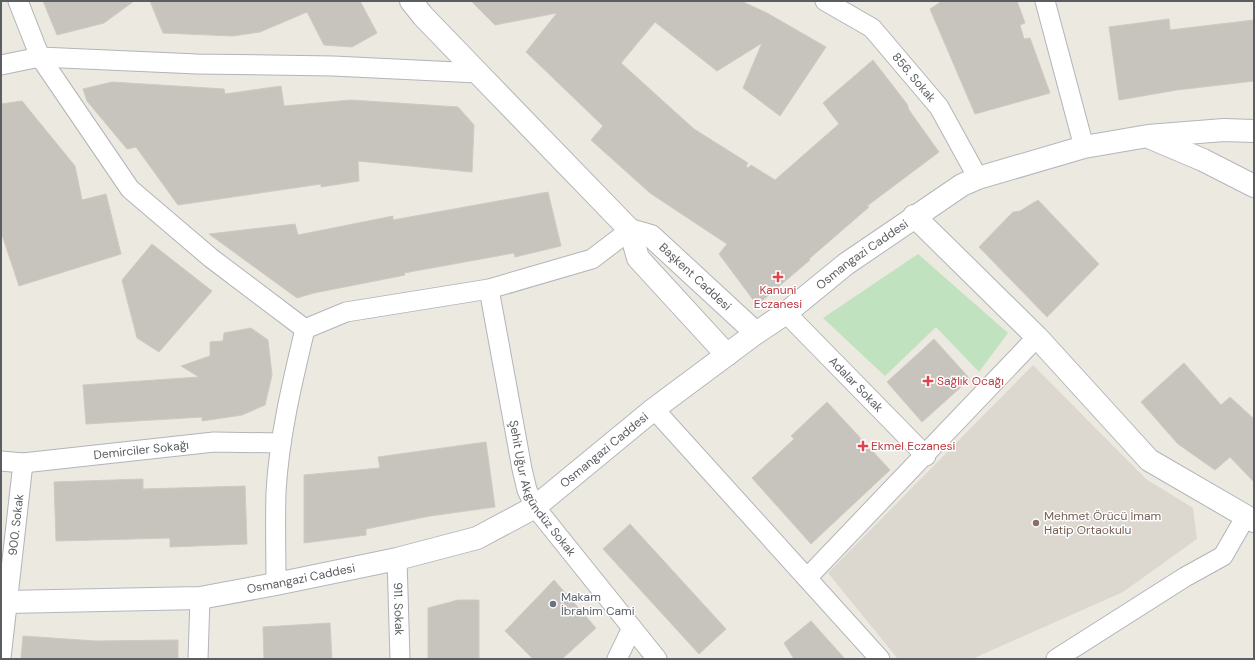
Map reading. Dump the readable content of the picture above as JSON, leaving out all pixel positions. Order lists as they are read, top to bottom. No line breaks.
{"streets":{"main road":["Osmangazi Caddesi","Başkent Caddesi"],"street":["856. Sokak","Adalar Sokak","Demirciler Sokağı","Şehit Uğur Akgündüz Sokak","900. Sokak","911. Sokak"]},"crossings":[["856. Sokak","Osmangazi Caddesi"],["Osmangazi Caddesi","Başkent Caddesi"],["Osmangazi Caddesi","Adalar Sokak"],["Osmangazi Caddesi","Şehit Uğur Akgündüz Sokak"],["Osmangazi Caddesi","900. Sokak"],["Osmangazi Caddesi","911. Sokak"],["Demirciler Sokağı","900. Sokak"]],"places":{"health":["Kanuni Eczanesi","Sağlık Ocağı","Ekmel Eczanesi"],"other":["Mehmet Örücü İmam Hatip Ortaokulu","Makam İbrahim Cami"]}}
